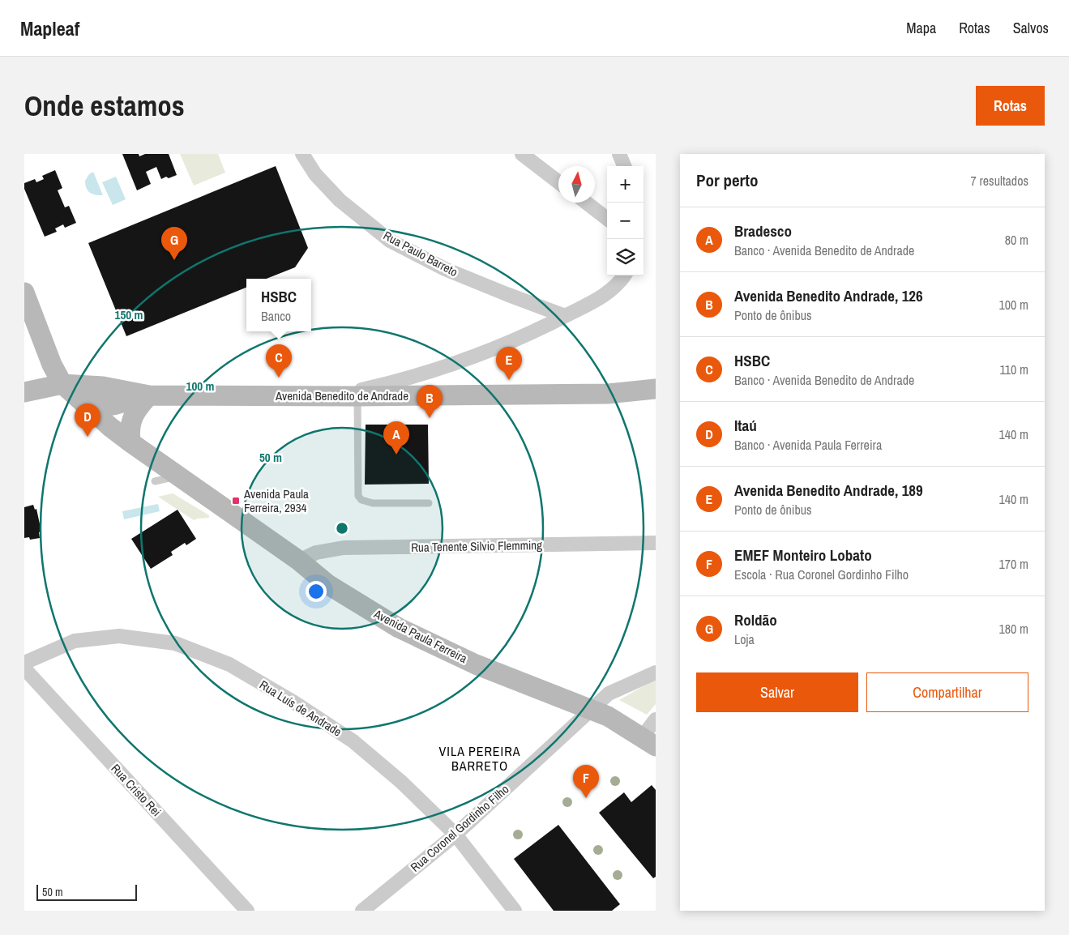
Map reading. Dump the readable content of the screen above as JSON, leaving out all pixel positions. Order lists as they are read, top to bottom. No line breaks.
{"streets":{"main road":["Avenida Benedito de Andrade","Avenida Paula Ferreira"],"street":["Rua Paulo Barreto","Rua Tenente Silvio Flemming","Rua Luís de Andrade","Rua Cristo Rei","Rua Coronel Gordinho Filho"]},"crossings":[["Avenida Benedito de Andrade","Avenida Paula Ferreira"],["Rua Tenente Silvio Flemming","Avenida Paula Ferreira"],["Avenida Paula Ferreira","Rua Coronel Gordinho Filho"],["Rua Luís de Andrade","Rua Coronel Gordinho Filho"]],"districts":["VILA PEREIRA BARRETO"],"places":{"transit":["Avenida Paula Ferreira, 2934"]},"scale_bar":"50 m","north":"top","page":{"header":"Mapleaf","nav":["Mapa","Rotas","Salvos"],"buttons":["Rotas",["Salvar","Compartilhar"]],"title":"Onde estamos","heading":["Por perto","7 resultados"],"map_buttons":["+","−"],"list":[{"mark":"A","name":"Bradesco","note":"Banco · Avenida Benedito de Andrade","value":"80 m"},{"mark":"B","name":"Avenida Benedito Andrade, 126","note":"Ponto de ônibus","value":"100 m"},{"mark":"C","name":"HSBC","note":"Banco · Avenida Benedito de Andrade","value":"110 m"},{"mark":"D","name":"Itaú","note":"Banco · Avenida Paula Ferreira","value":"140 m"},{"mark":"E","name":"Avenida Benedito Andrade, 189","note":"Ponto de ônibus","value":"140 m"},{"mark":"F","name":"EMEF Monteiro Lobato","note":"Escola · Rua Coronel Gordinho Filho","value":"170 m"},{"mark":"G","name":"Roldão","note":"Loja","value":"180 m"}],"pins":["G","C","E","B","D","A","F"],"popup":["HSBC","Banco"],"scale":"50 m"},"rings":["150 m","100 m","50 m"]}
